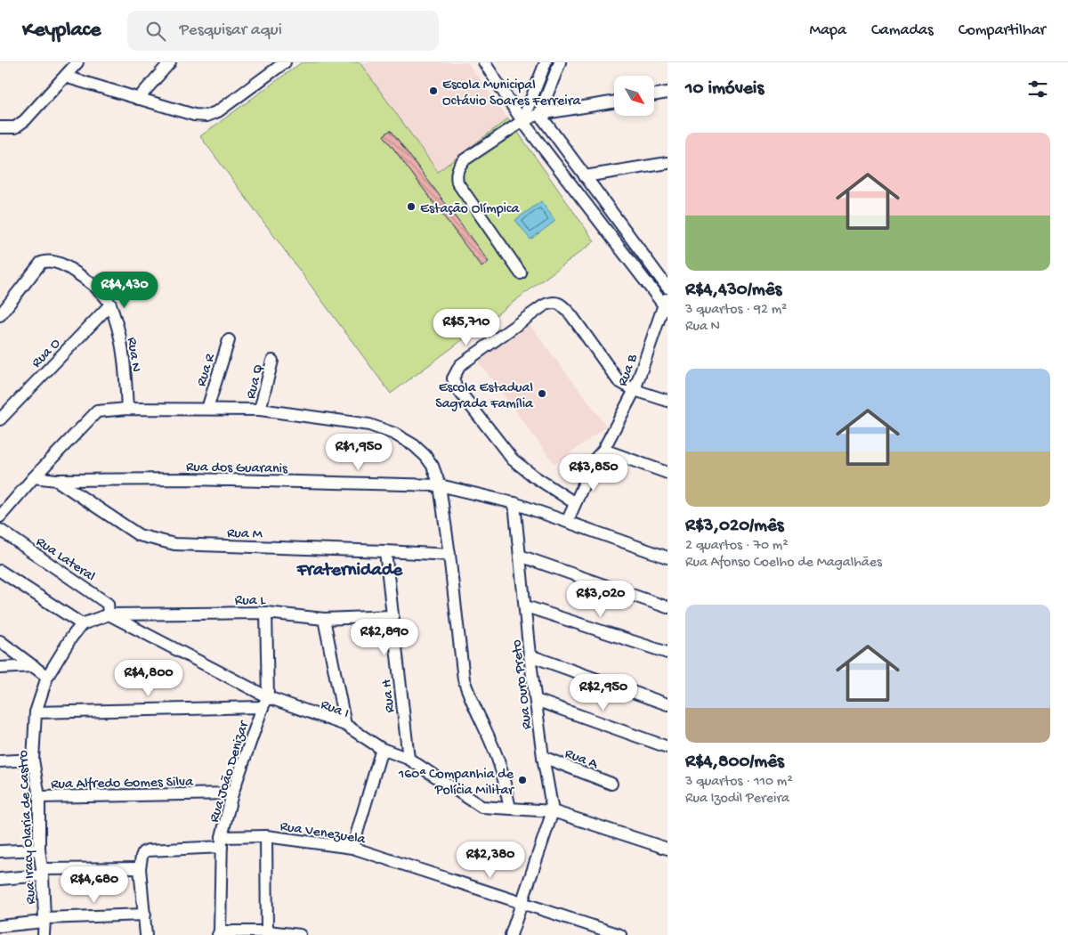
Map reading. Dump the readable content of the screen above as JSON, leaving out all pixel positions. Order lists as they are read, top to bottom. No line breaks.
{"streets":{"street":["Rua O","Rua N","Rua R","Rua B","Rua Q","Rua dos Guaranis","Rua M","Rua Lateral","Rua L","Rua Ouro Preto","Rua H","Rua I","Rua A","Rua João Denizar","Rua Alfredo Gomes Silva","Rua Iracy Olaria de Castro","Rua Venezuela"]},"crossings":[["Rua O","Rua N"],["Rua B","Rua dos Guaranis"],["Rua dos Guaranis","Rua M"],["Rua dos Guaranis","Rua Ouro Preto"],["Rua M","Rua H"],["Rua Lateral","Rua L"],["Rua Lateral","Rua I"],["Rua L","Rua H"],["Rua L","Rua I"],["Rua Ouro Preto","Rua I"],["Rua Ouro Preto","Rua A"],["Rua Ouro Preto","Rua Venezuela"],["Rua H","Rua I"],["Rua I","Rua João Denizar"],["Rua João Denizar","Rua Alfredo Gomes Silva"],["Rua João Denizar","Rua Venezuela"],["Rua Alfredo Gomes Silva","Rua Iracy Olaria de Castro"]],"districts":["Fraternidade"],"places":["Escola Municipal Octávio Soares Ferreira","Estação Olímpica","Escola Estadual Sagrada Família","160ª Companhia de Polícia Militar"],"north":"bottom right","page":{"header":"Keyplace","search":"Pesquisar aqui","nav":["Mapa","Camadas","Compartilhar"],"heading":"10 imóveis","list":[{"name":"R$4,430/mês","note":"3 quartos · 92 m² · Rua N"},{"name":"R$3,020/mês","note":"2 quartos · 70 m² · Rua Afonso Coelho de Magalhães"},{"name":"R$4,800/mês","note":"3 quartos · 110 m² · Rua Izodil Pereira"}],"price":["R$4,430","R$5,710","R$1,950","R$3,850","R$3,020","R$2,890","R$4,800","R$2,950","R$2,380","R$4,680"]}}
